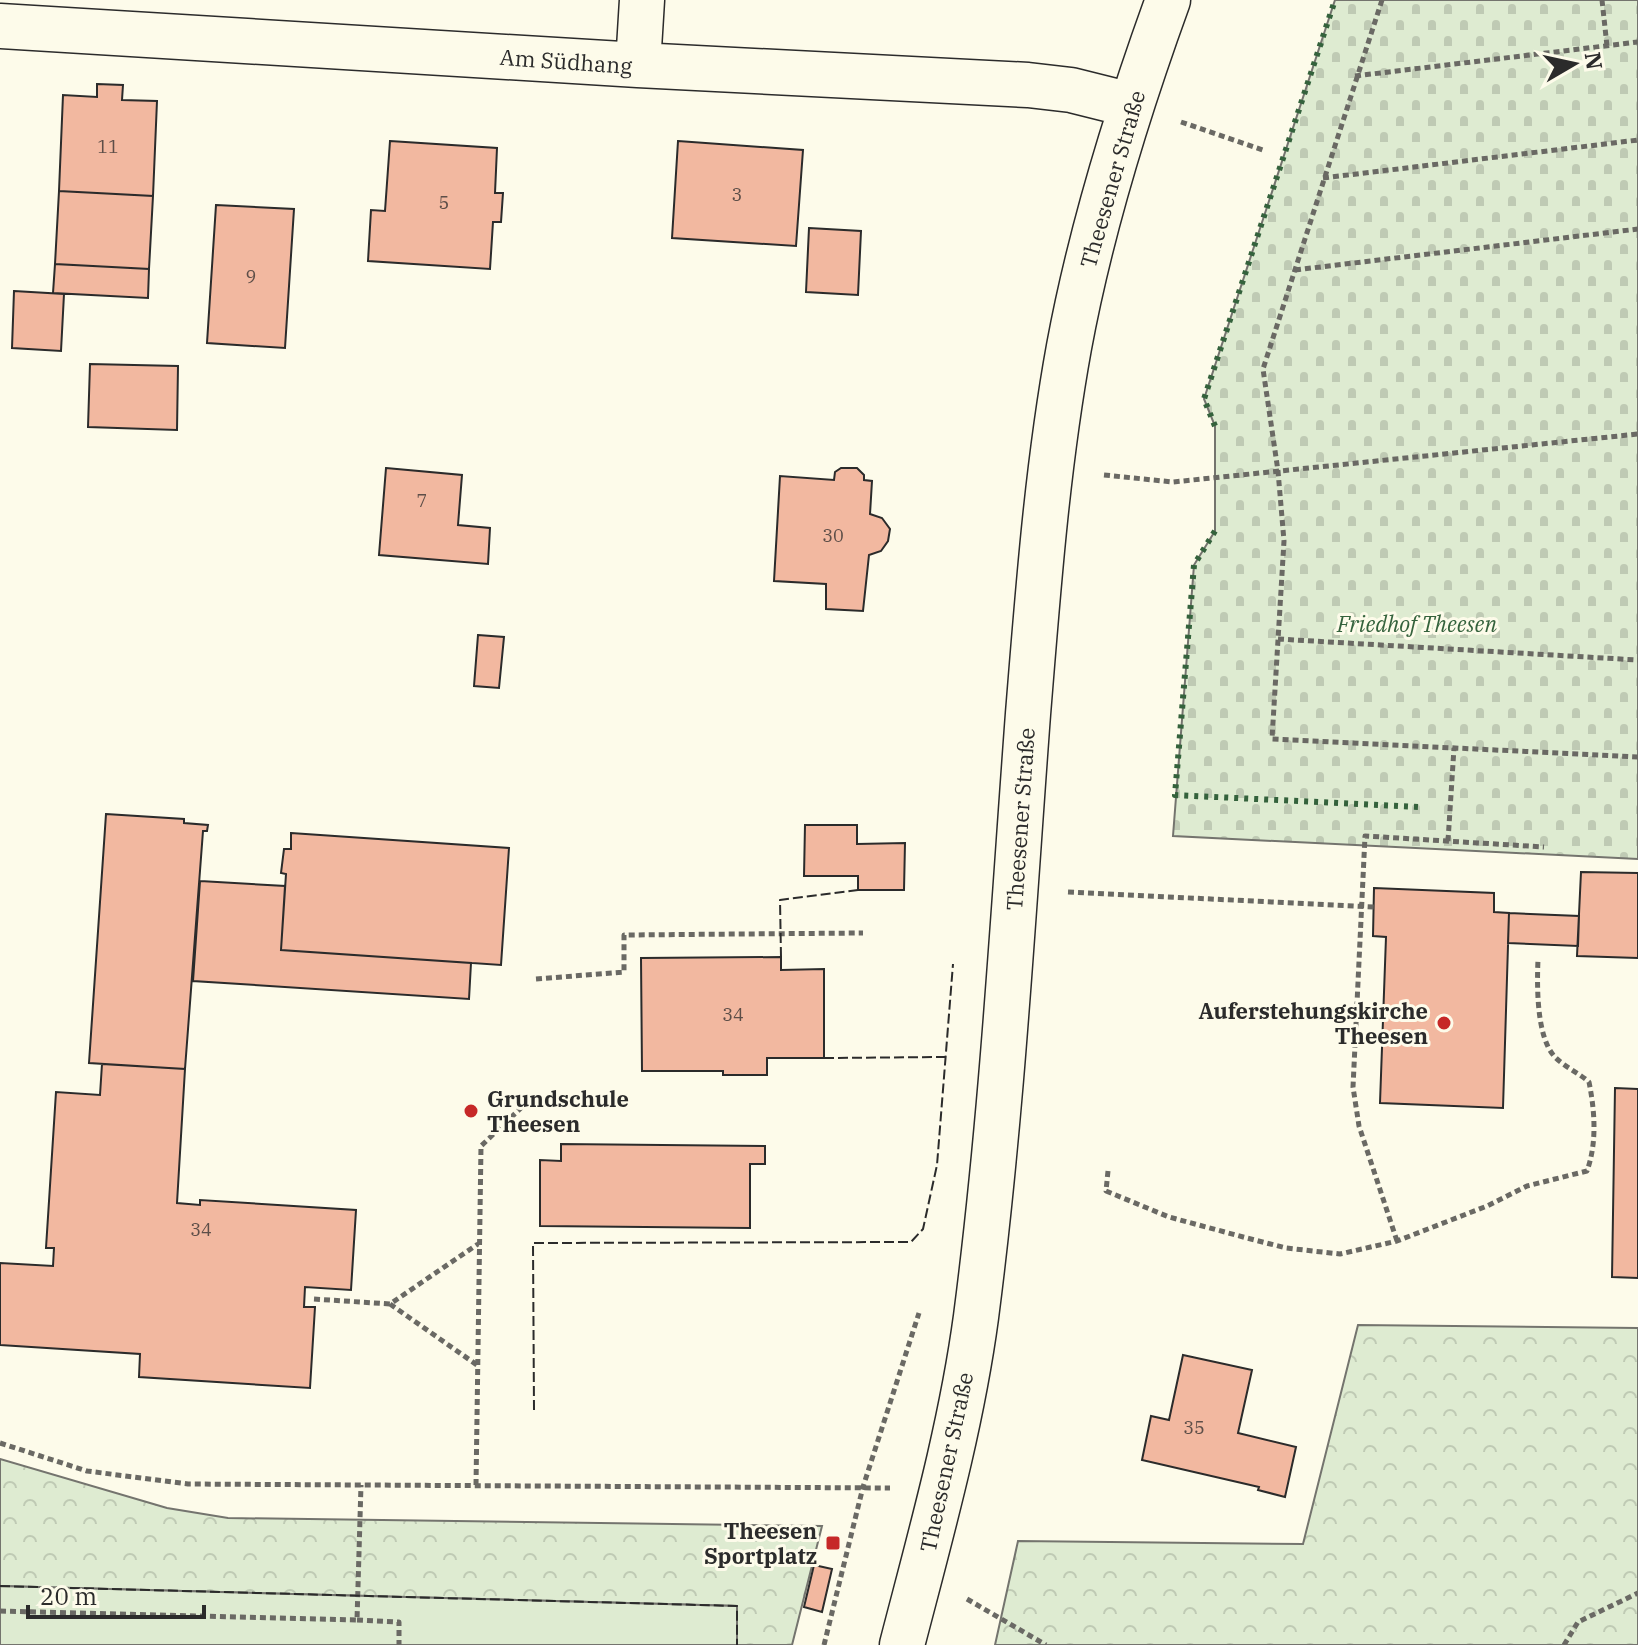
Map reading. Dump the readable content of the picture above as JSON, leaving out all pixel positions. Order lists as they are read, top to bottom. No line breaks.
{"streets":{"street":["Am Südhang","Theesener Straße"]},"crossings":[["Am Südhang","Theesener Straße"]],"parks":["Friedhof Theesen"],"places":{"other":["Auferstehungskirche Theesen","Grundschule Theesen"],"transit":["Theesen Sportplatz"]},"house_numbers":["11","3","5","9","7","30","34","34","35"],"scale_bar":"20 m","north":"right"}
